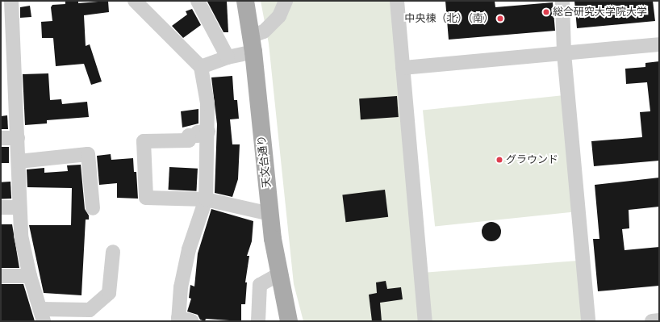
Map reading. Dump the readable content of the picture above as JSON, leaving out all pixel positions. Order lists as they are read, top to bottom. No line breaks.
{"streets":{"main road":["天文台通り"]},"places":["総合研究大学院大学","中央棟（北）（南）","グラウンド"]}
